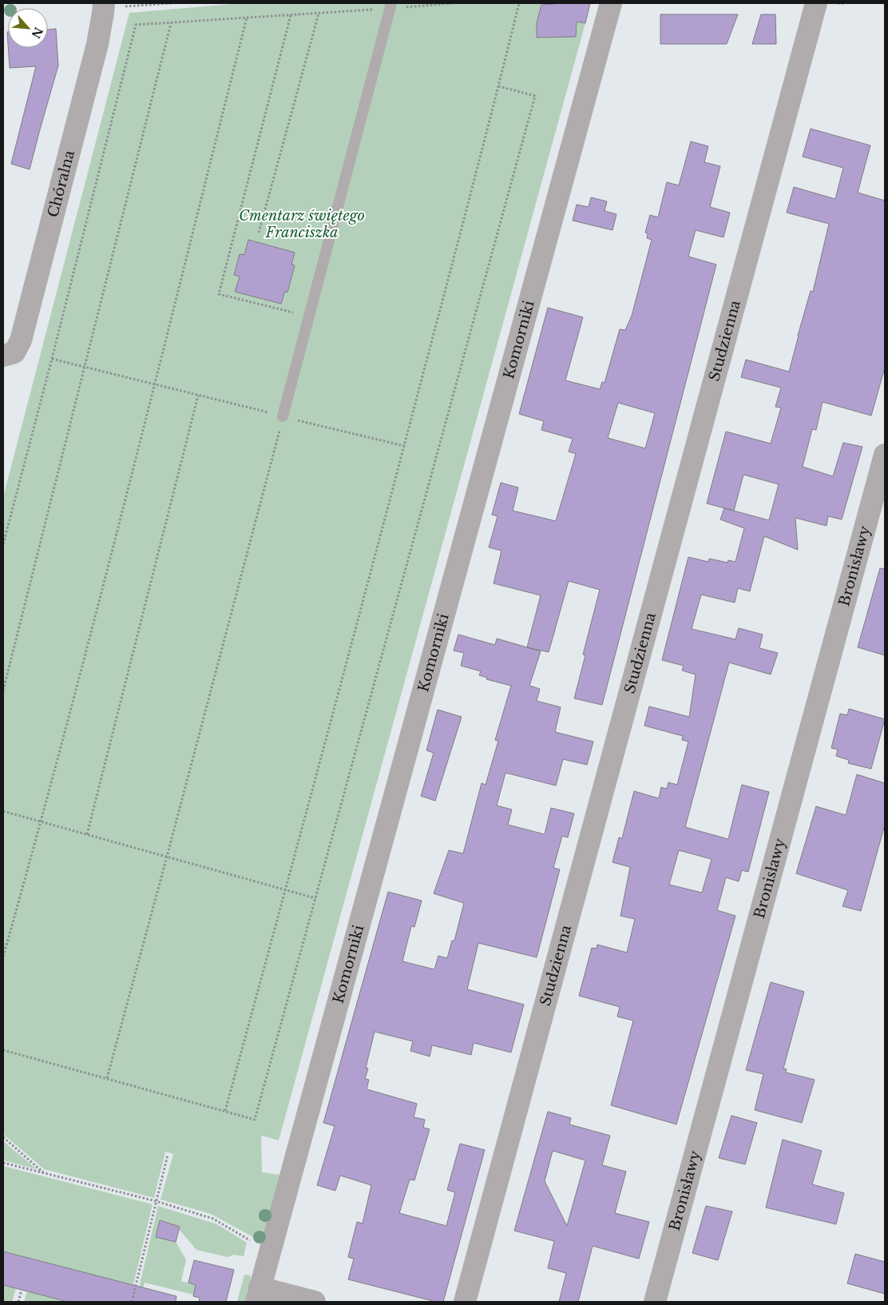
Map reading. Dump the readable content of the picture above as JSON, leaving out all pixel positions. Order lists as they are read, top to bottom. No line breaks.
{"streets":{"street":["Chóralna","Komorniki","Studzienna","Bronisławy"]},"parks":["Cmentarz świętego Franciszka"],"north":"bottom right"}
